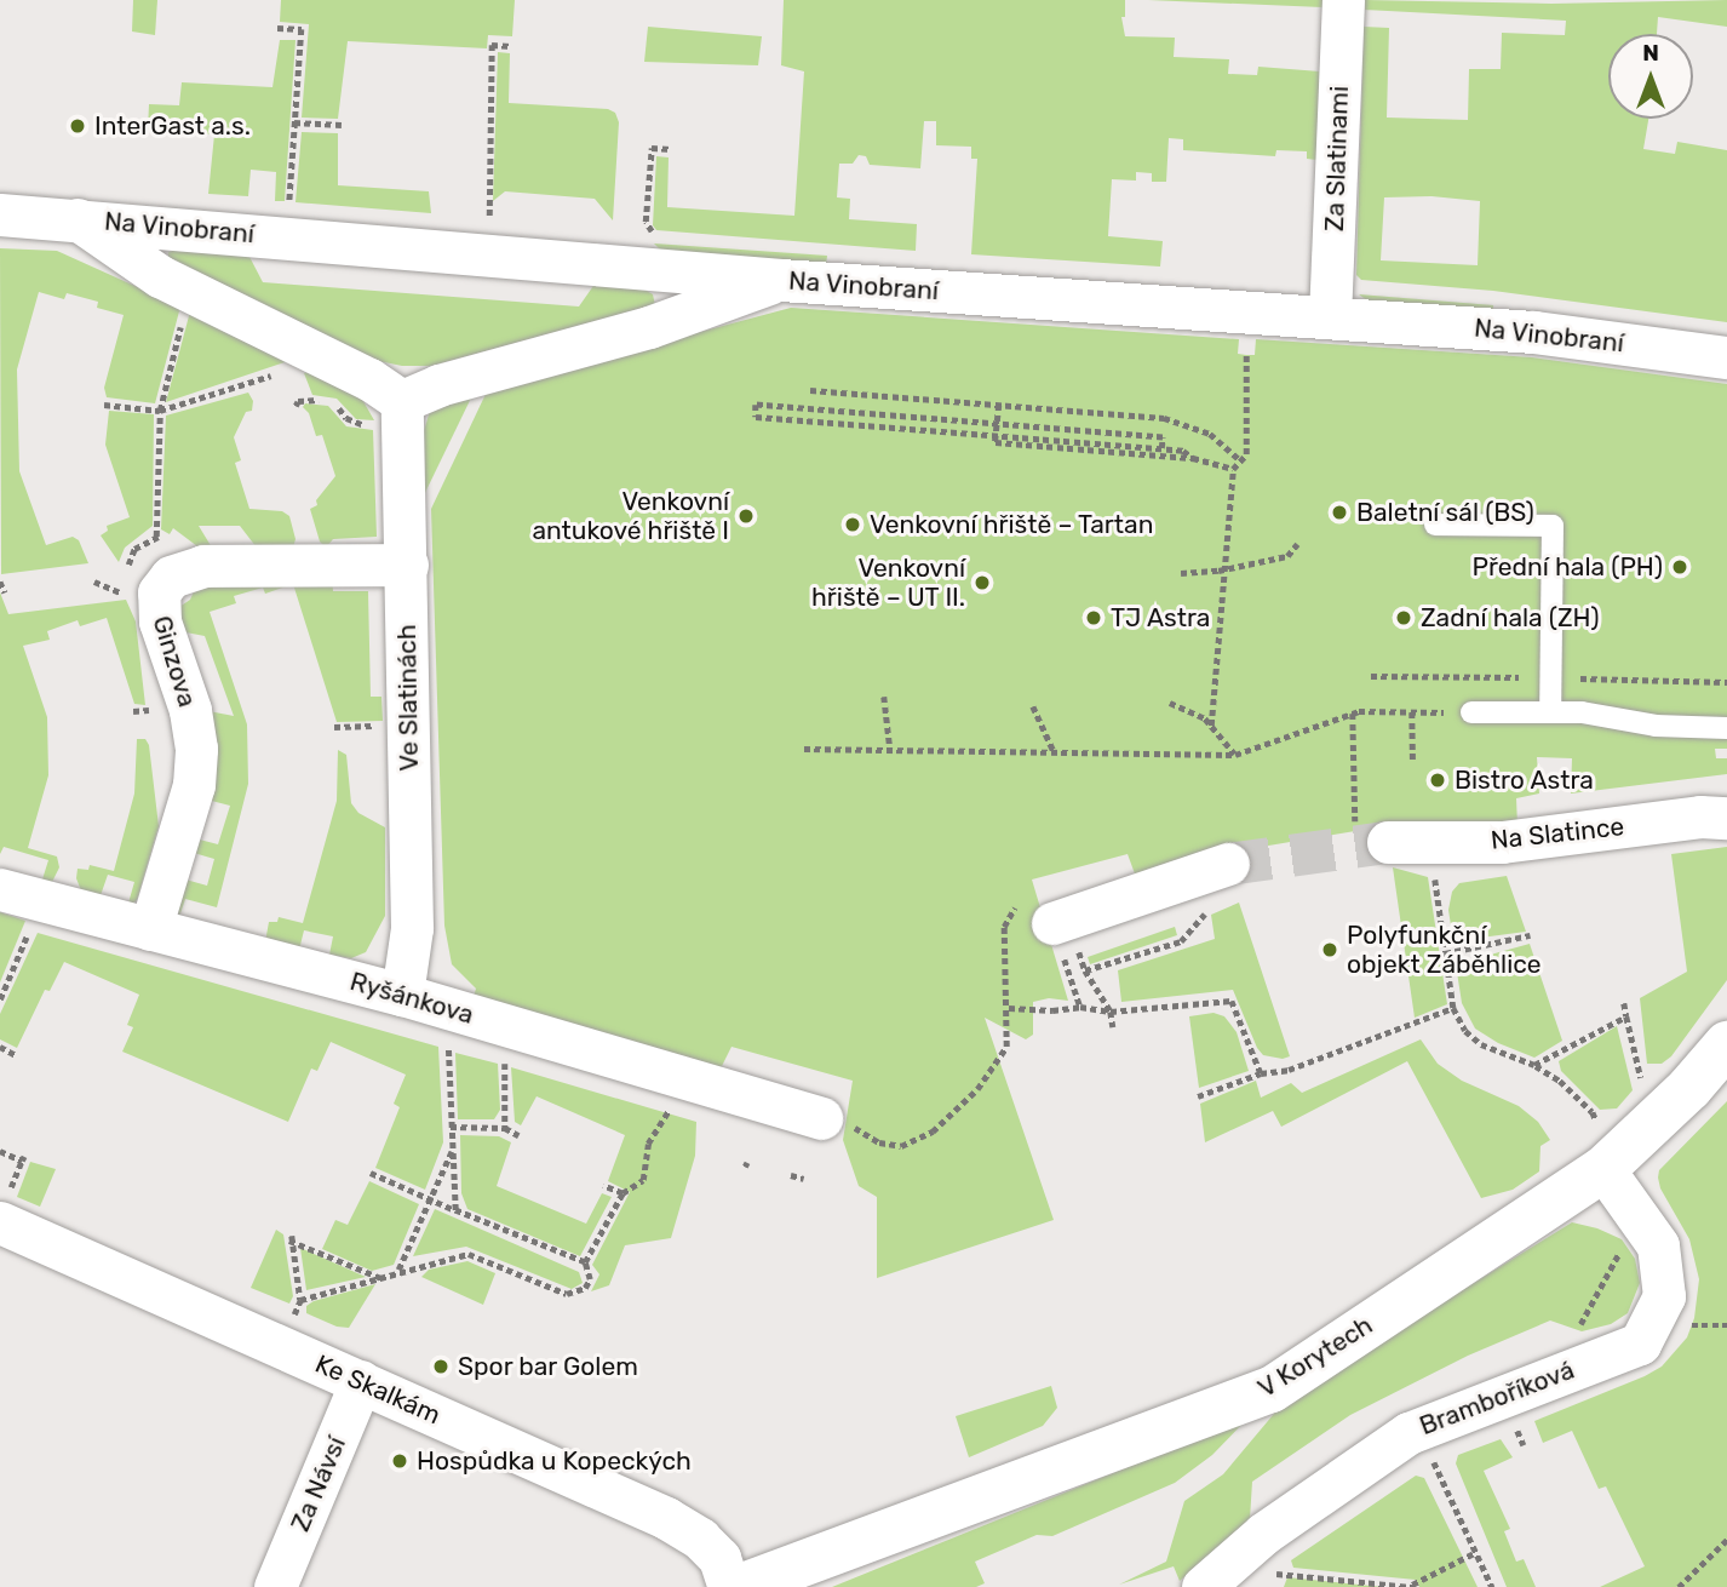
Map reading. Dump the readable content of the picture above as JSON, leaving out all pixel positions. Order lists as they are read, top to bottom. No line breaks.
{"streets":{"street":["Za Slatinami","Na Vinobraní","Ginzova","Ve Slatinách","Na Slatince","Ryšánkova","V Korytech","Ke Skalkám","Bramboříková","Za Návsí"]},"crossings":[["Za Slatinami","Na Vinobraní"],["Ginzova","Ve Slatinách"],["Ginzova","Ryšánkova"],["Ve Slatinách","Ryšánkova"],["V Korytech","Bramboříková"],["Ke Skalkám","Za Návsí"]],"places":["InterGast a.s.","Baletní sál (BS)","Venkovní antukové hřiště I","Venkovní hřiště – Tartan","Přední hala (PH)","Venkovní hřiště – UT II.","TJ Astra","Zadní hala (ZH)","Bistro Astra","Polyfunkční objekt Záběhlice","Spor bar Golem","Hospůdka u Kopeckých"],"north":"top"}
